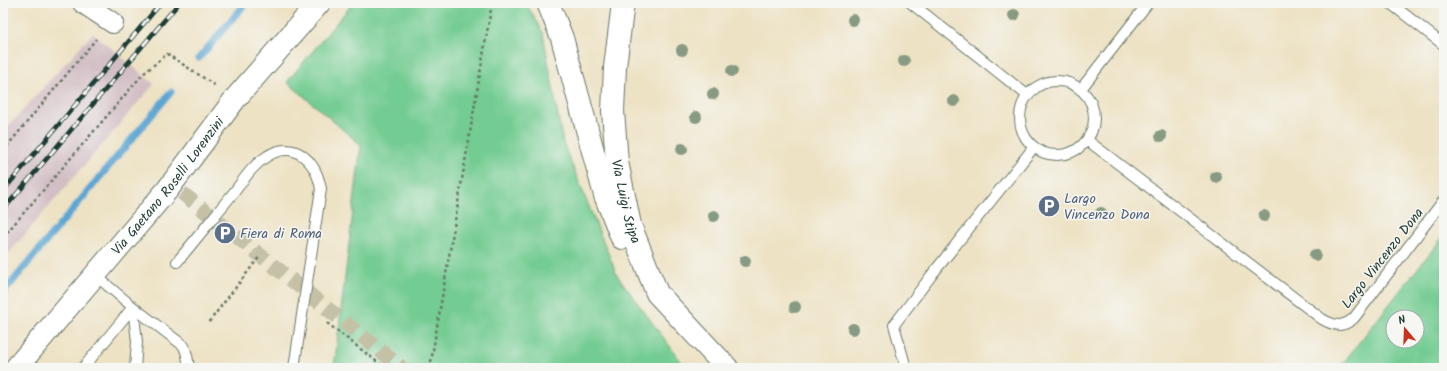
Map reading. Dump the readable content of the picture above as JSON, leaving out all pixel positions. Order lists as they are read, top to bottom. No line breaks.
{"streets":{"street":["Via Gaetano Roselli Lorenzini","Via Luigi Stipa"],"lane":["Largo Vincenzo Dona"]},"places":{"parking":["Largo Vincenzo Dona","Fiera di Roma"]},"north":"top"}
